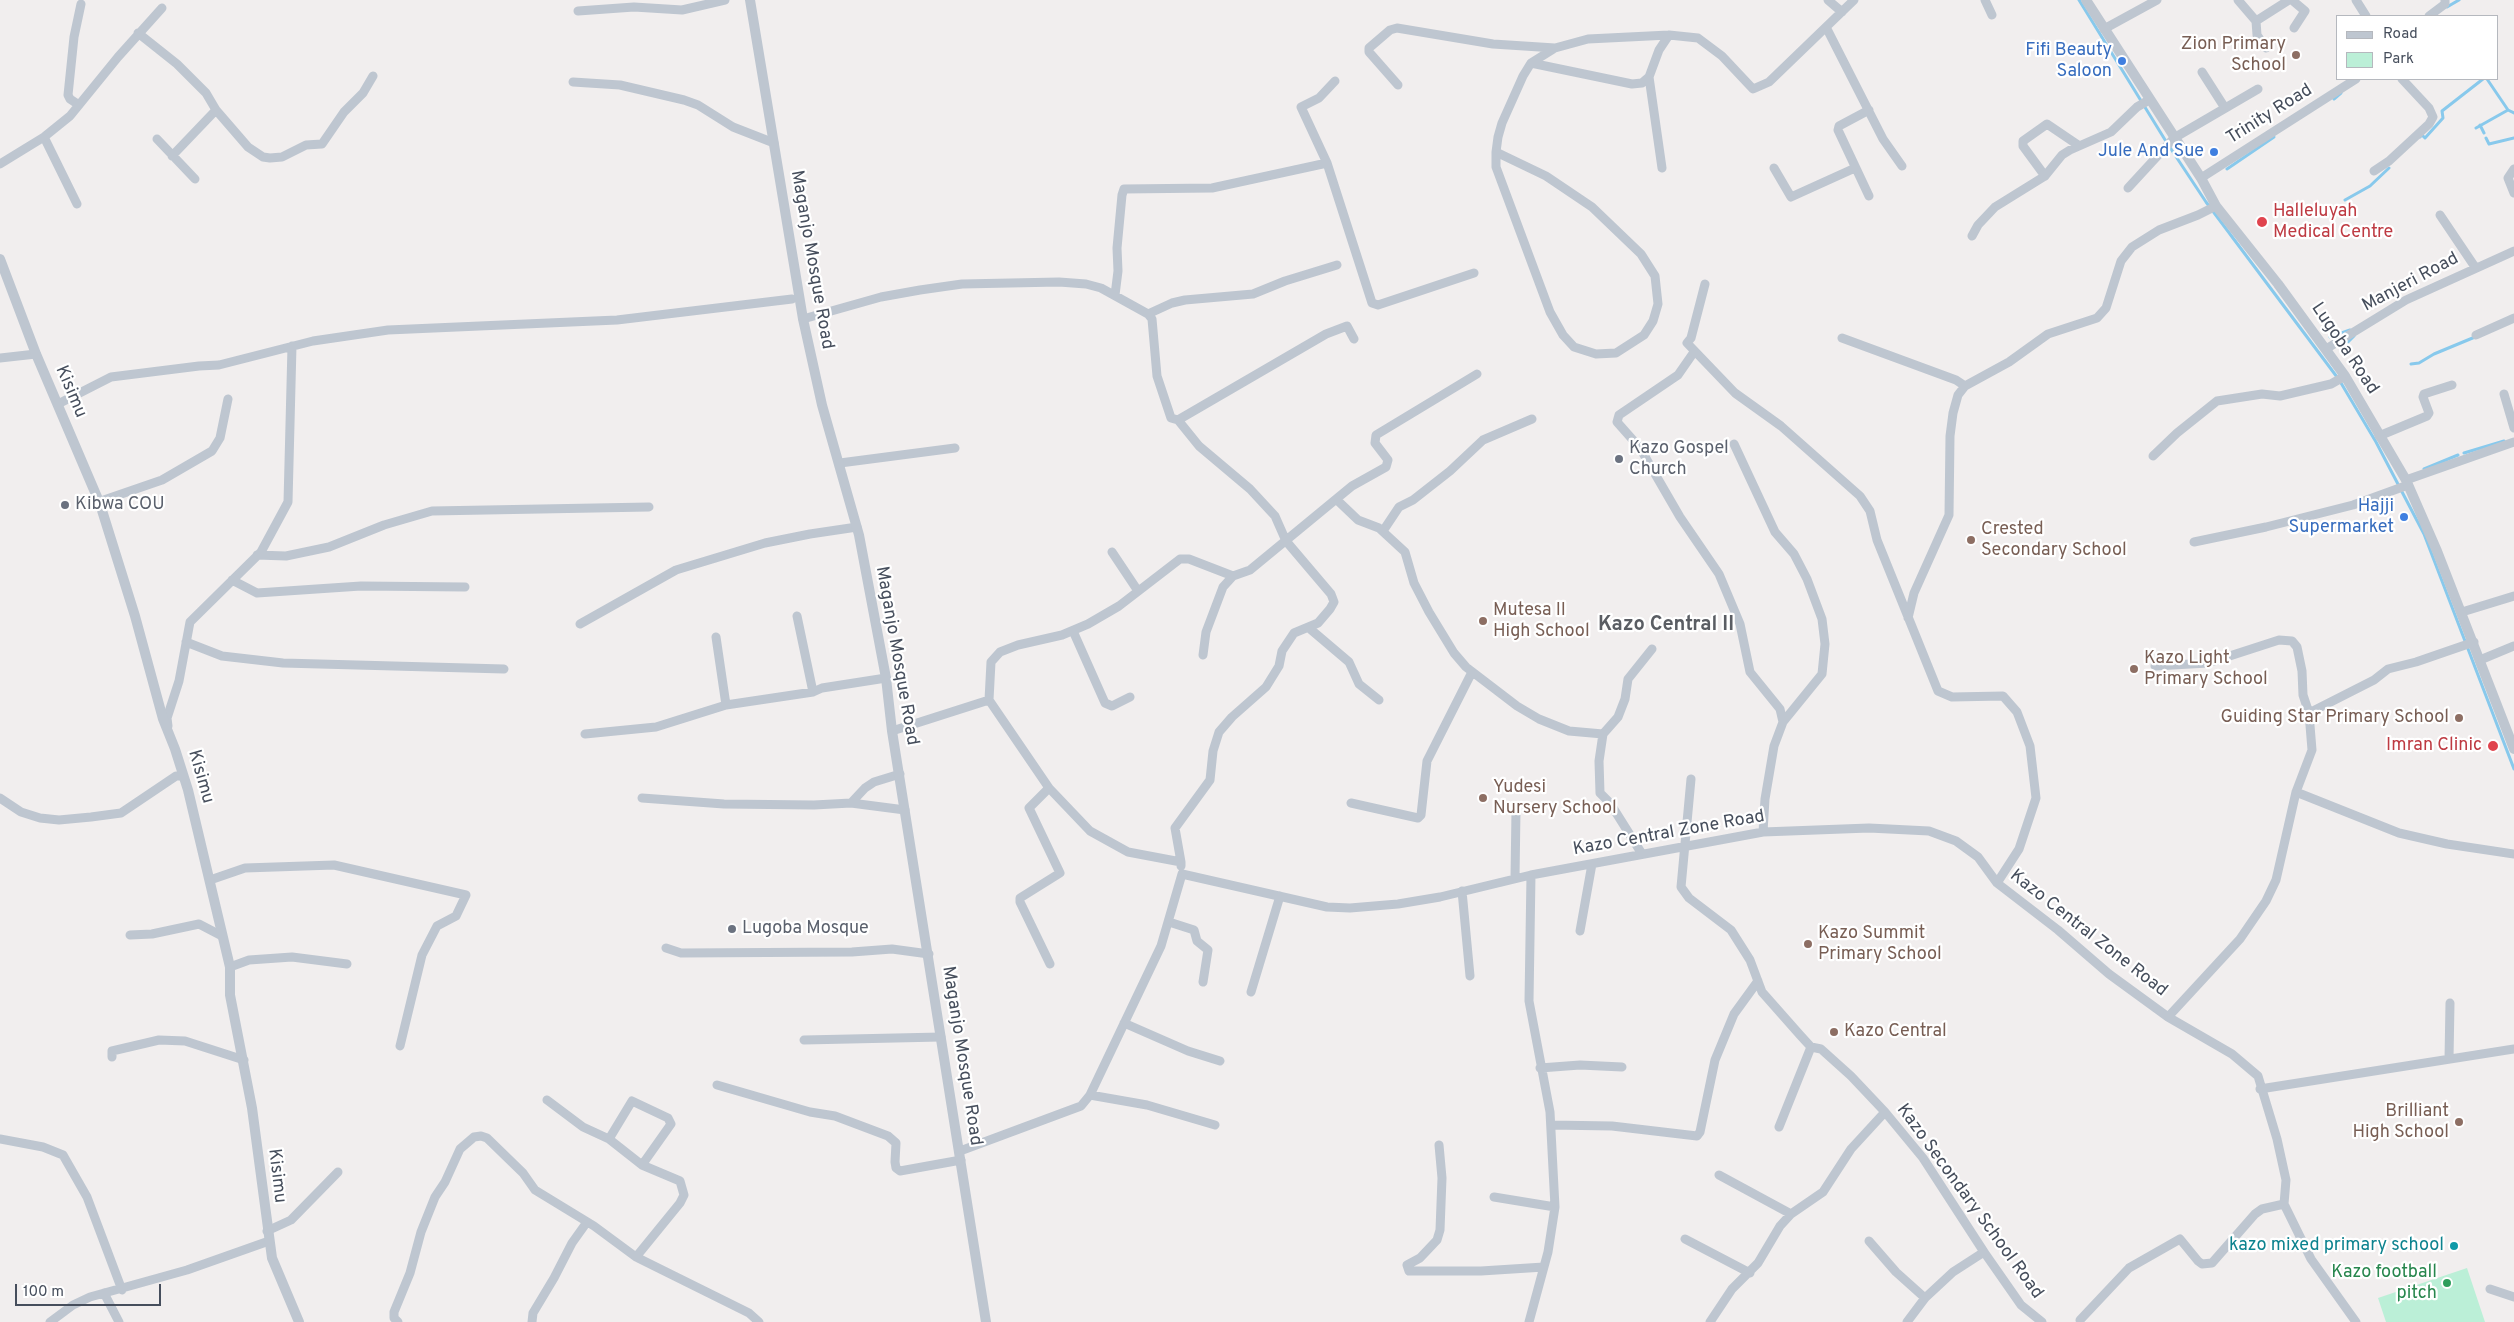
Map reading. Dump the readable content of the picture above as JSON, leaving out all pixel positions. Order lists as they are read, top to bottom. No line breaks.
{"streets":{"street":["Trinity Road","Maganjo Mosque Road","Manjeri Road","Lugoba Road","Kisimu","Kazo Central Zone Road","Kazo Secondary School Road"]},"crossings":[["Trinity Road","Lugoba Road"],["Manjeri Road","Lugoba Road"],["Kazo Central Zone Road","Kazo Secondary School Road"]],"districts":["Kazo Central II"],"places":["Zion Primary School","Fifi Beauty Saloon","Jule And Sue","Halleluyah Medical Centre","Kazo Gospel Church","Kibwa COU","Hajji Supermarket","Crested Secondary School","Mutesa II High School","Kazo Light Primary School","Guiding Star Primary School","Imran Clinic","Yudesi Nursery School","Lugoba Mosque","Kazo Summit Primary School","Kazo Central","Brilliant High School","kazo mixed primary school","Kazo football pitch"],"legend":["Road","Park"],"scale_bar":"100 m"}
